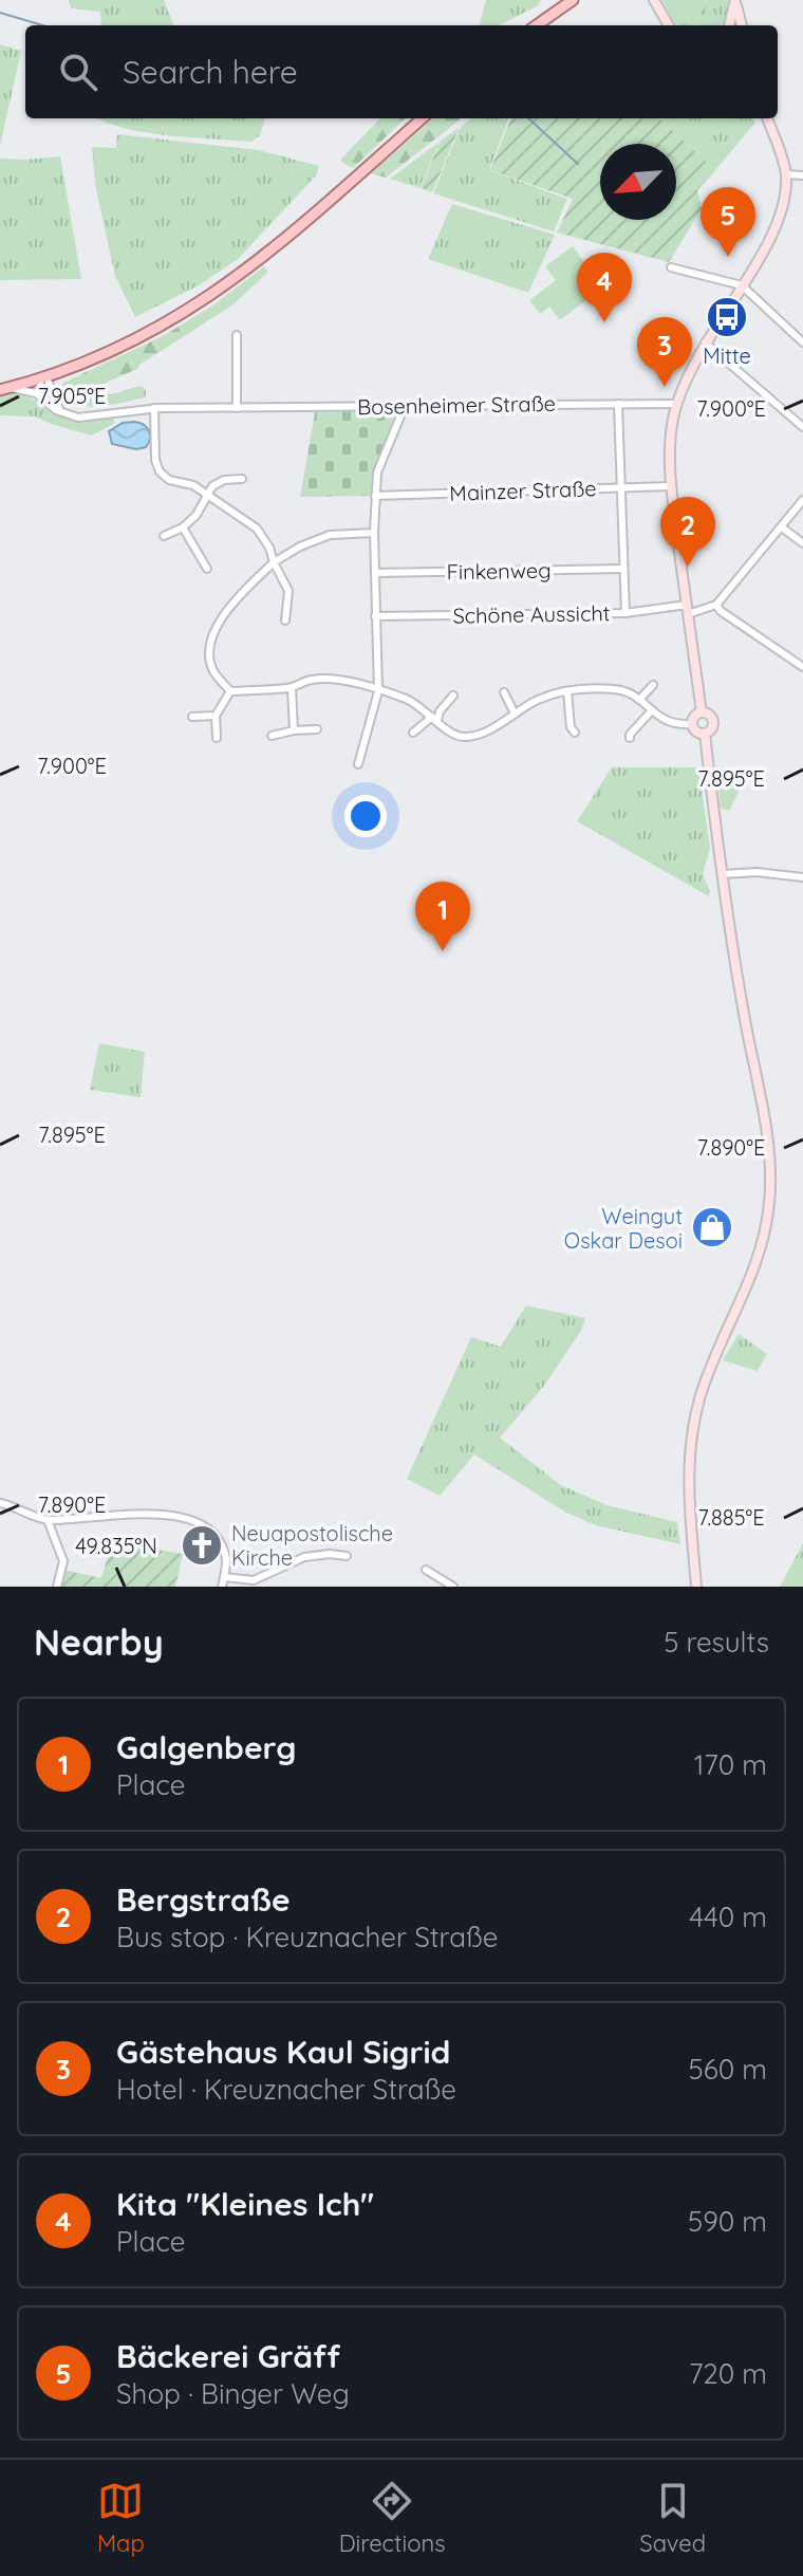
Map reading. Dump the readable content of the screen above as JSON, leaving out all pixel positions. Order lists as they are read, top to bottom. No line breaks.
{"streets":{"street":["Bosenheimer Straße","Mainzer Straße","Finkenweg","Schöne Aussicht"]},"places":{"bus stop":["Mitte"],"shop":["Weingut Oskar Desoi"],"church":["Neuapostolische Kirche"]},"north":"bottom left","page":{"search":"Search here","pins":["5","4","3","2","1"],"heading":["Nearby","5 results"],"list":[{"mark":"1","name":"Galgenberg","note":"Place","value":"170 m"},{"mark":"2","name":"Bergstraße","note":"Bus stop · Kreuznacher Straße","value":"440 m"},{"mark":"3","name":"Gästehaus Kaul Sigrid","note":"Hotel · Kreuznacher Straße","value":"560 m"},{"mark":"4","name":"Kita \"Kleines Ich\"","note":"Place","value":"590 m"},{"mark":"5","name":"Bäckerei Gräff","note":"Shop · Binger Weg","value":"720 m"}],"nav":["Map","Directions","Saved"]},"coordinates":["7.905°E","7.900°E","7.895°E","7.890°E","7.885°E","49.835°N"]}
